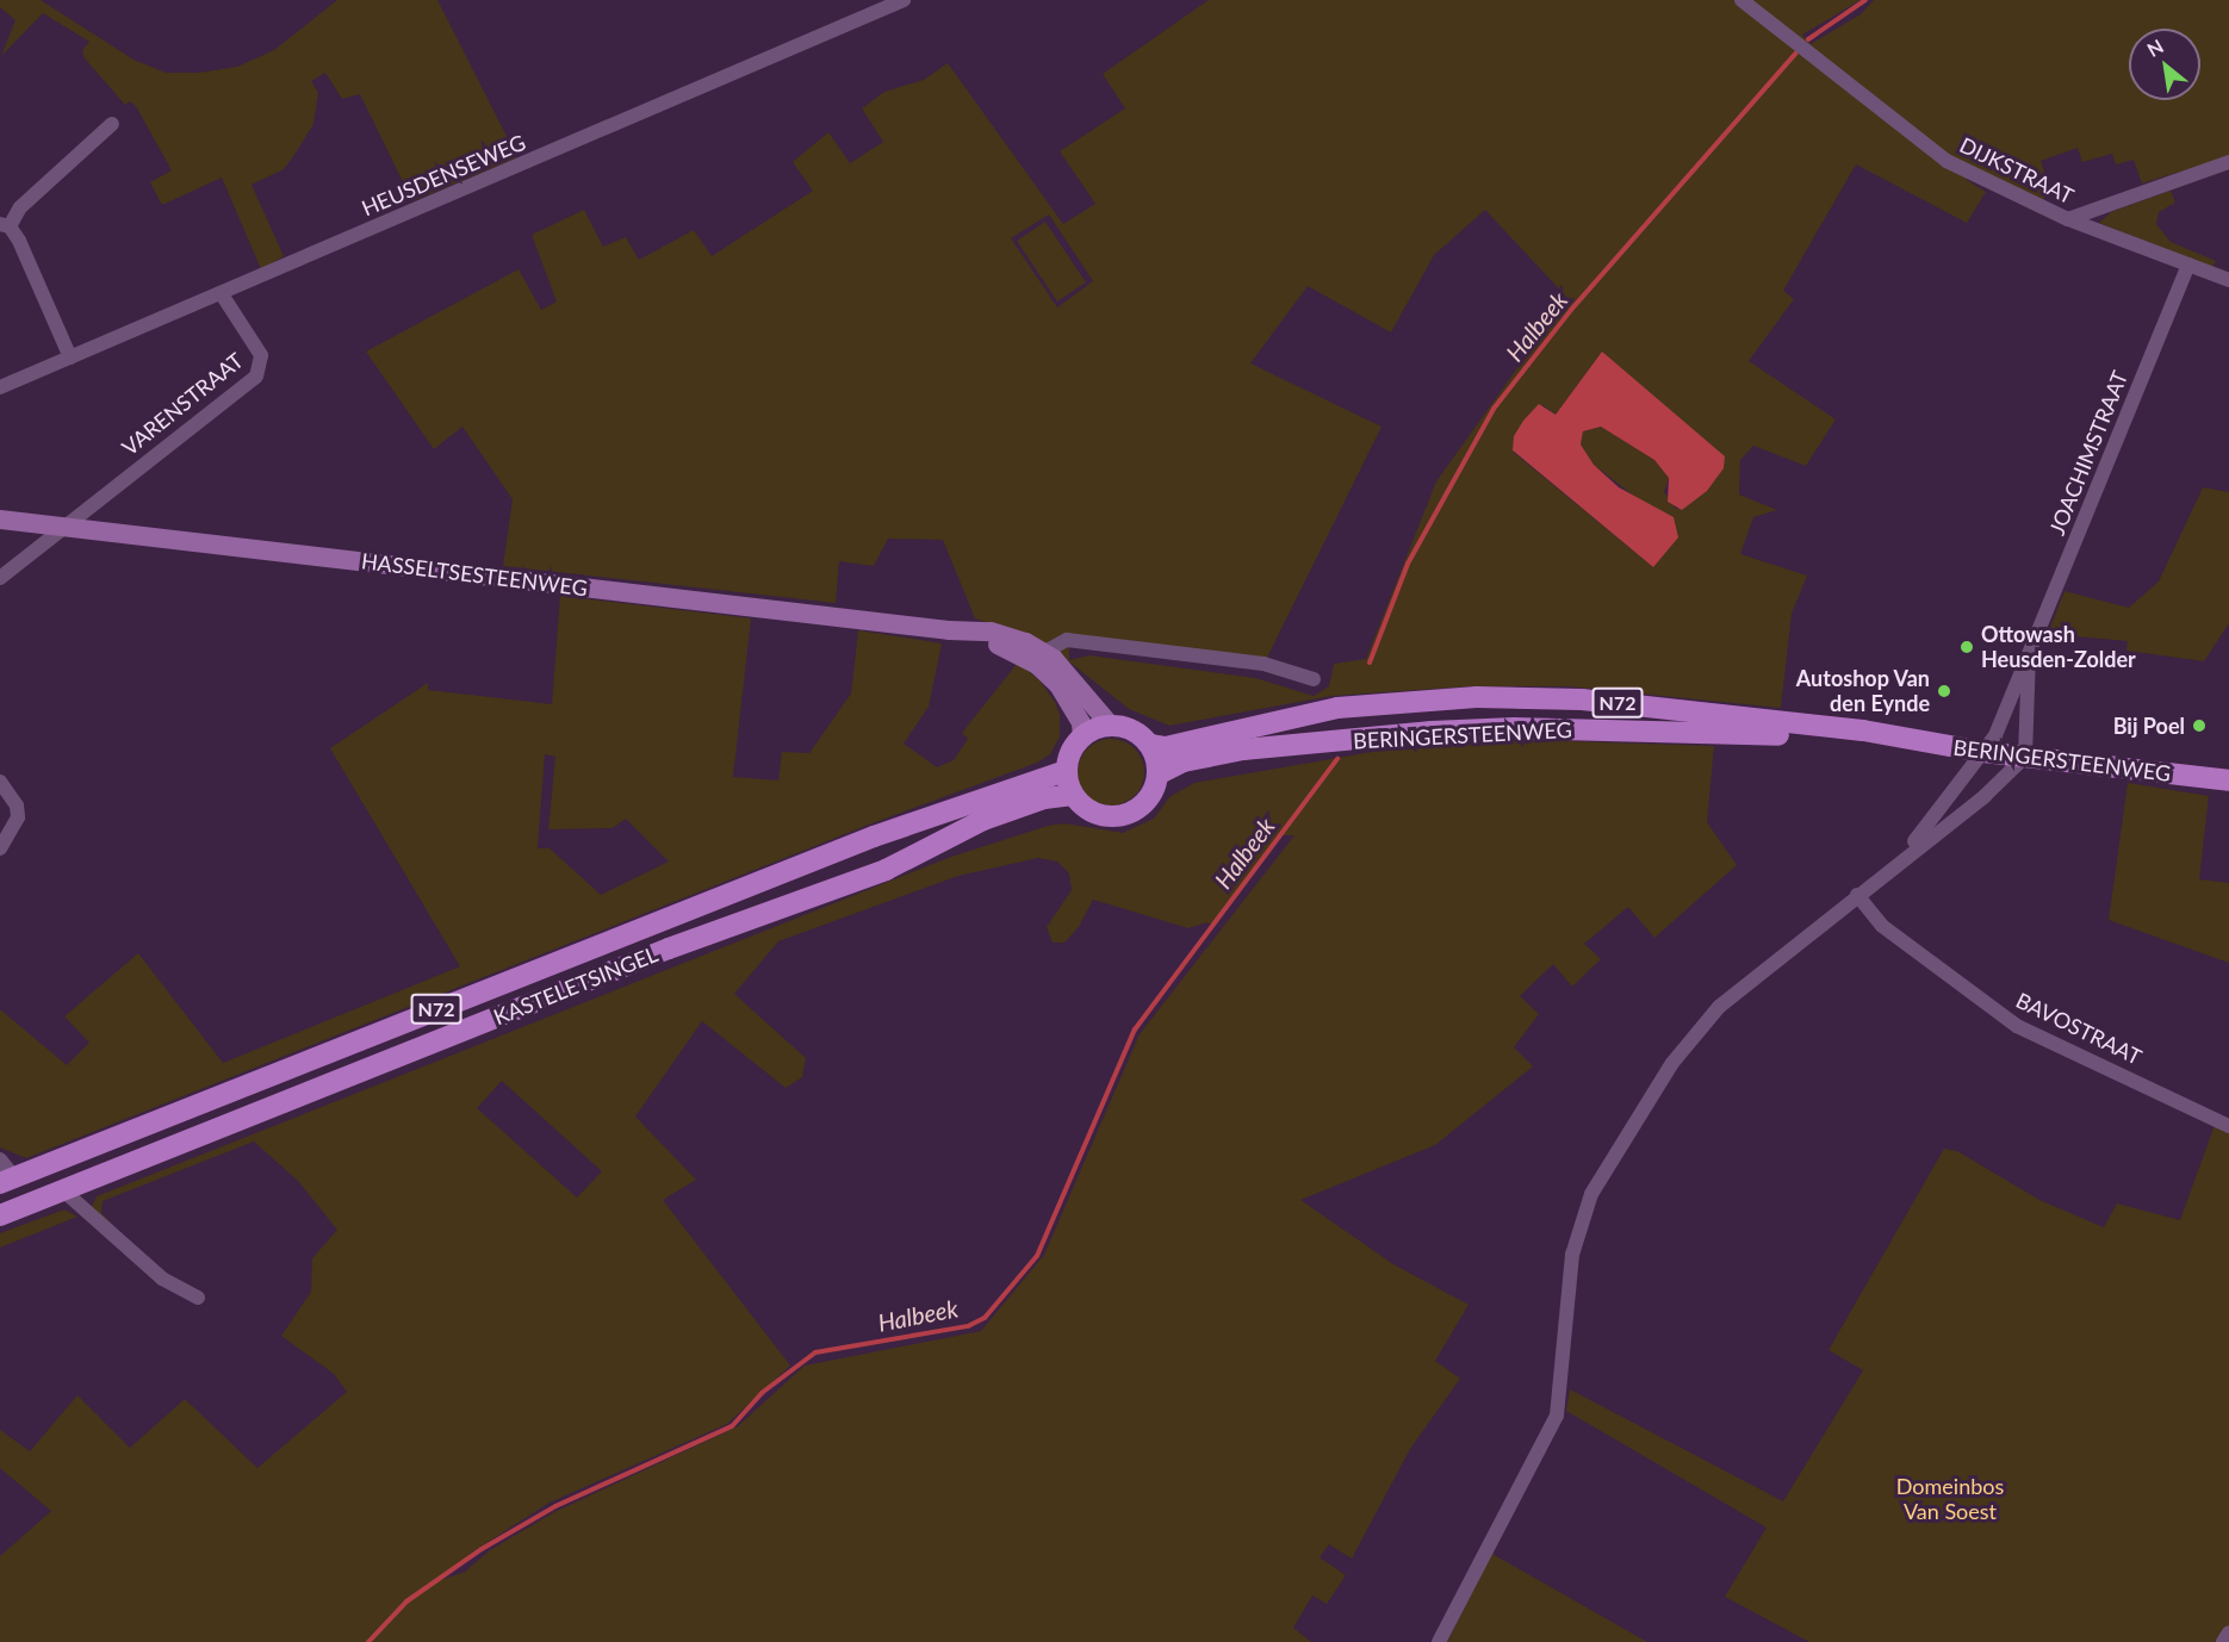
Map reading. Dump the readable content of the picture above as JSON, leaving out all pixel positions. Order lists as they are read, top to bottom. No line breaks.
{"streets":{"main road":["HASSELTSESTEENWEG","N72","BERINGERSTEENWEG","KASTELETSINGEL"],"street":["DIJKSTRAAT","HEUSDENSEWEG","VARENSTRAAT","JOACHIMSTRAAT","BAVOSTRAAT"]},"crossings":[["DIJKSTRAAT","JOACHIMSTRAAT"],["HEUSDENSEWEG","VARENSTRAAT"],["VARENSTRAAT","HASSELTSESTEENWEG"],["JOACHIMSTRAAT","BERINGERSTEENWEG"],["HASSELTSESTEENWEG","N72"],["HASSELTSESTEENWEG","KASTELETSINGEL"],["N72","BERINGERSTEENWEG"],["N72","KASTELETSINGEL"]],"water":["Halbeek"],"parks":["Domeinbos Van Soest"],"places":["Ottowash Heusden-Zolder","Autoshop Van den Eynde","Bij Poel"],"north":"top left"}
